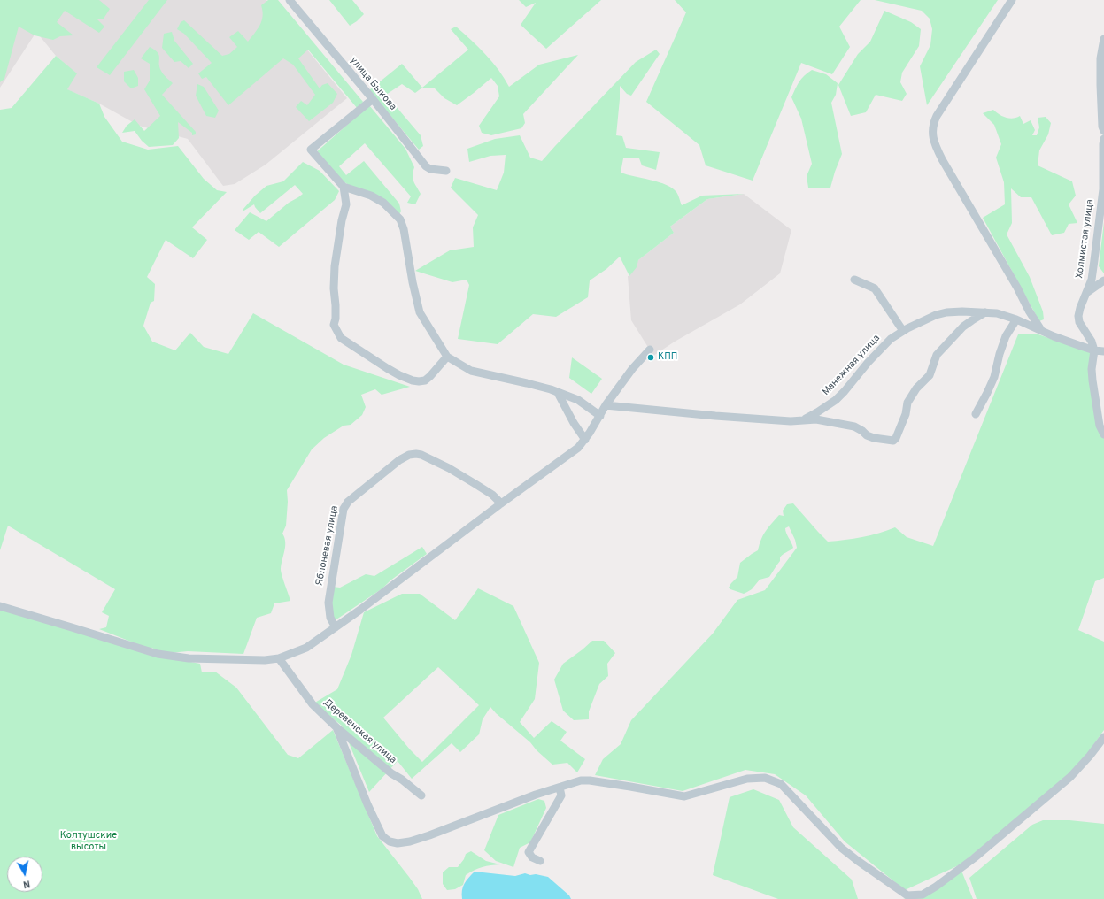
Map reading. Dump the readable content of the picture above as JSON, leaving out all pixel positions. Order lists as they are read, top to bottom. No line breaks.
{"streets":{"street":["улица Быкова","Холмистая улица","Манежная улица","Яблоневая улица","Деревенская улица"]},"crossings":[["Холмистая улица","Манежная улица"]],"parks":["Колтушские высоты"],"places":["КПП"],"north":"bottom"}
